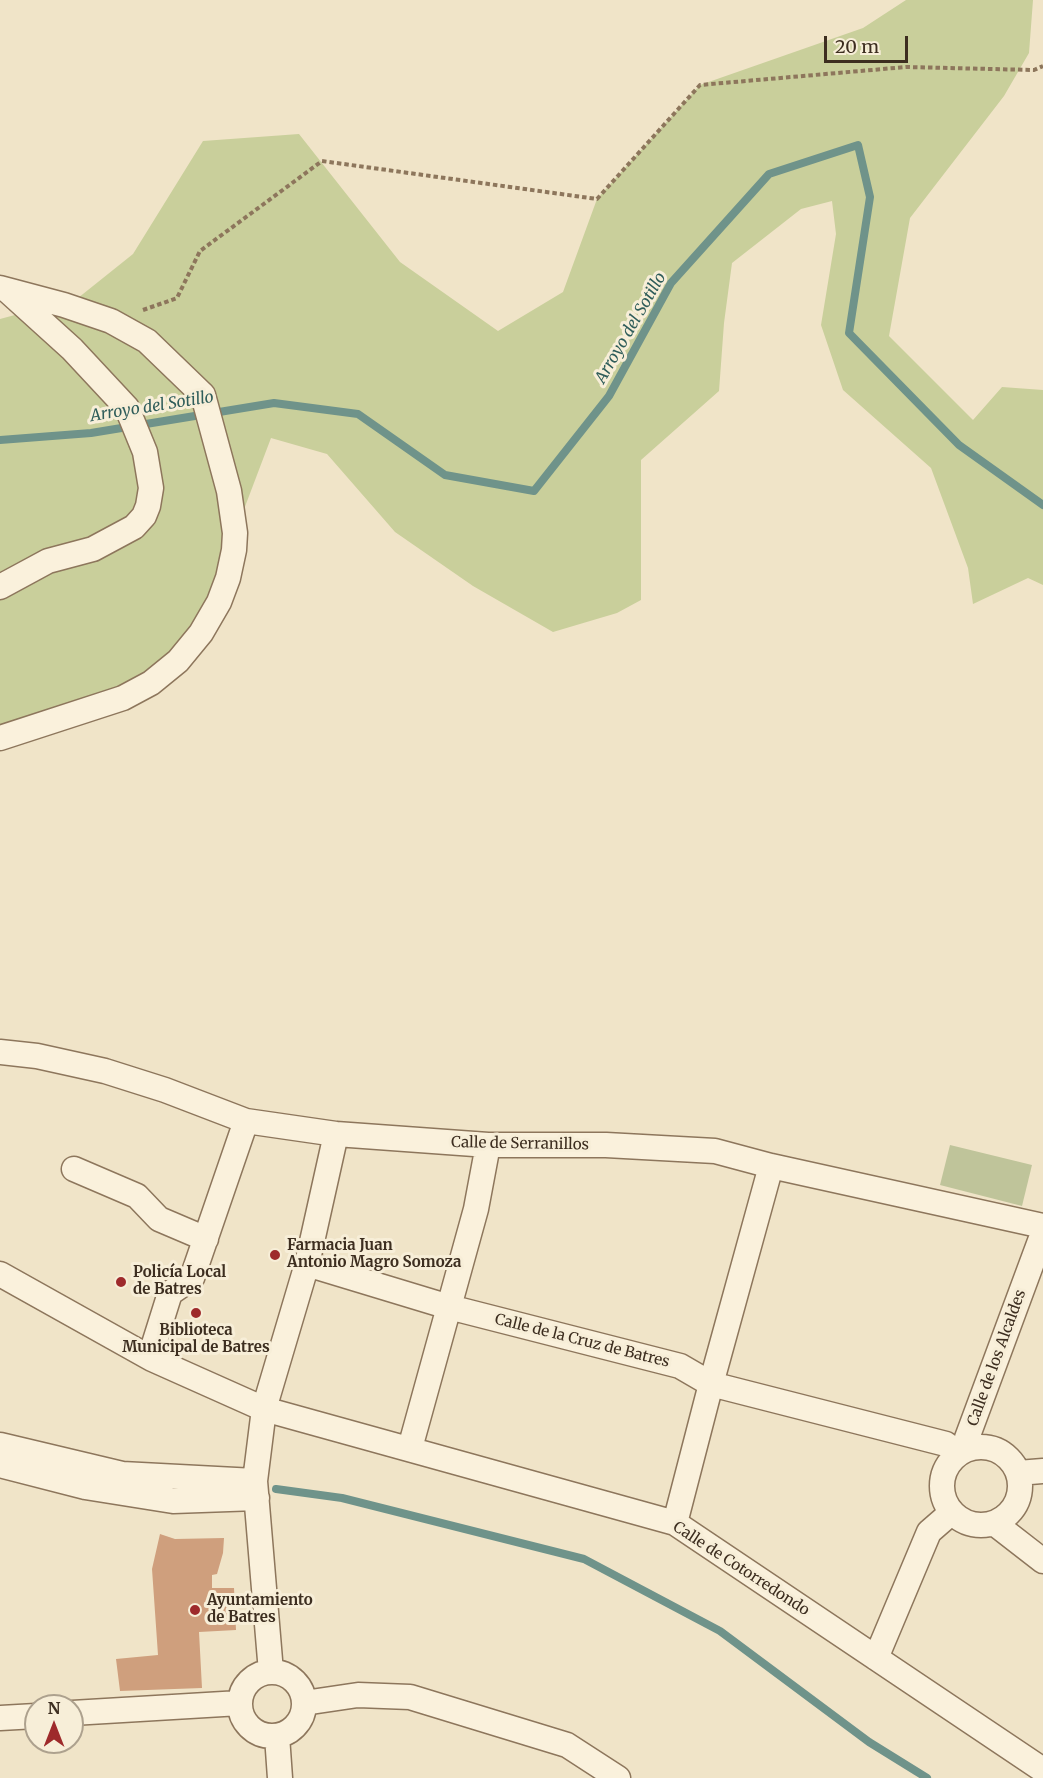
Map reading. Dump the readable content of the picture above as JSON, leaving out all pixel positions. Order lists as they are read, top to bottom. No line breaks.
{"streets":{"street":["Calle de Serranillos","Calle de la Cruz de Batres","Calle de los Alcaldes","Calle de Cotorredondo"]},"crossings":[["Calle de la Cruz de Batres","Calle de los Alcaldes"]],"water":["Arroyo del Sotillo"],"places":["Farmacia Juan Antonio Magro Somoza","Policía Local de Batres","Biblioteca Municipal de Batres","Ayuntamiento de Batres"],"scale_bar":"20 m","north":"top"}
